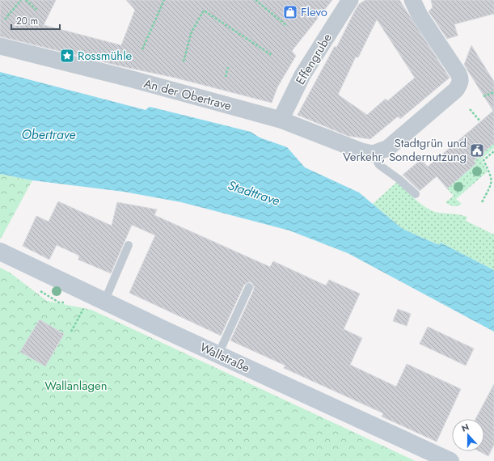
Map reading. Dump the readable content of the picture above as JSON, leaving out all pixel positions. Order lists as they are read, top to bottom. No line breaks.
{"streets":{"main road":["Wallstraße"],"street":["Effengrube","An der Obertrave"]},"crossings":[["Effengrube","An der Obertrave"]],"water":["Obertrave","Stadttrave"],"parks":["Wallanlagen"],"places":{"shop":["Flevo"],"place":["Rossmühle"],"public building":["Stadtgrün und Verkehr, Sondernutzung"]},"scale_bar":"20 m","north":"top"}
